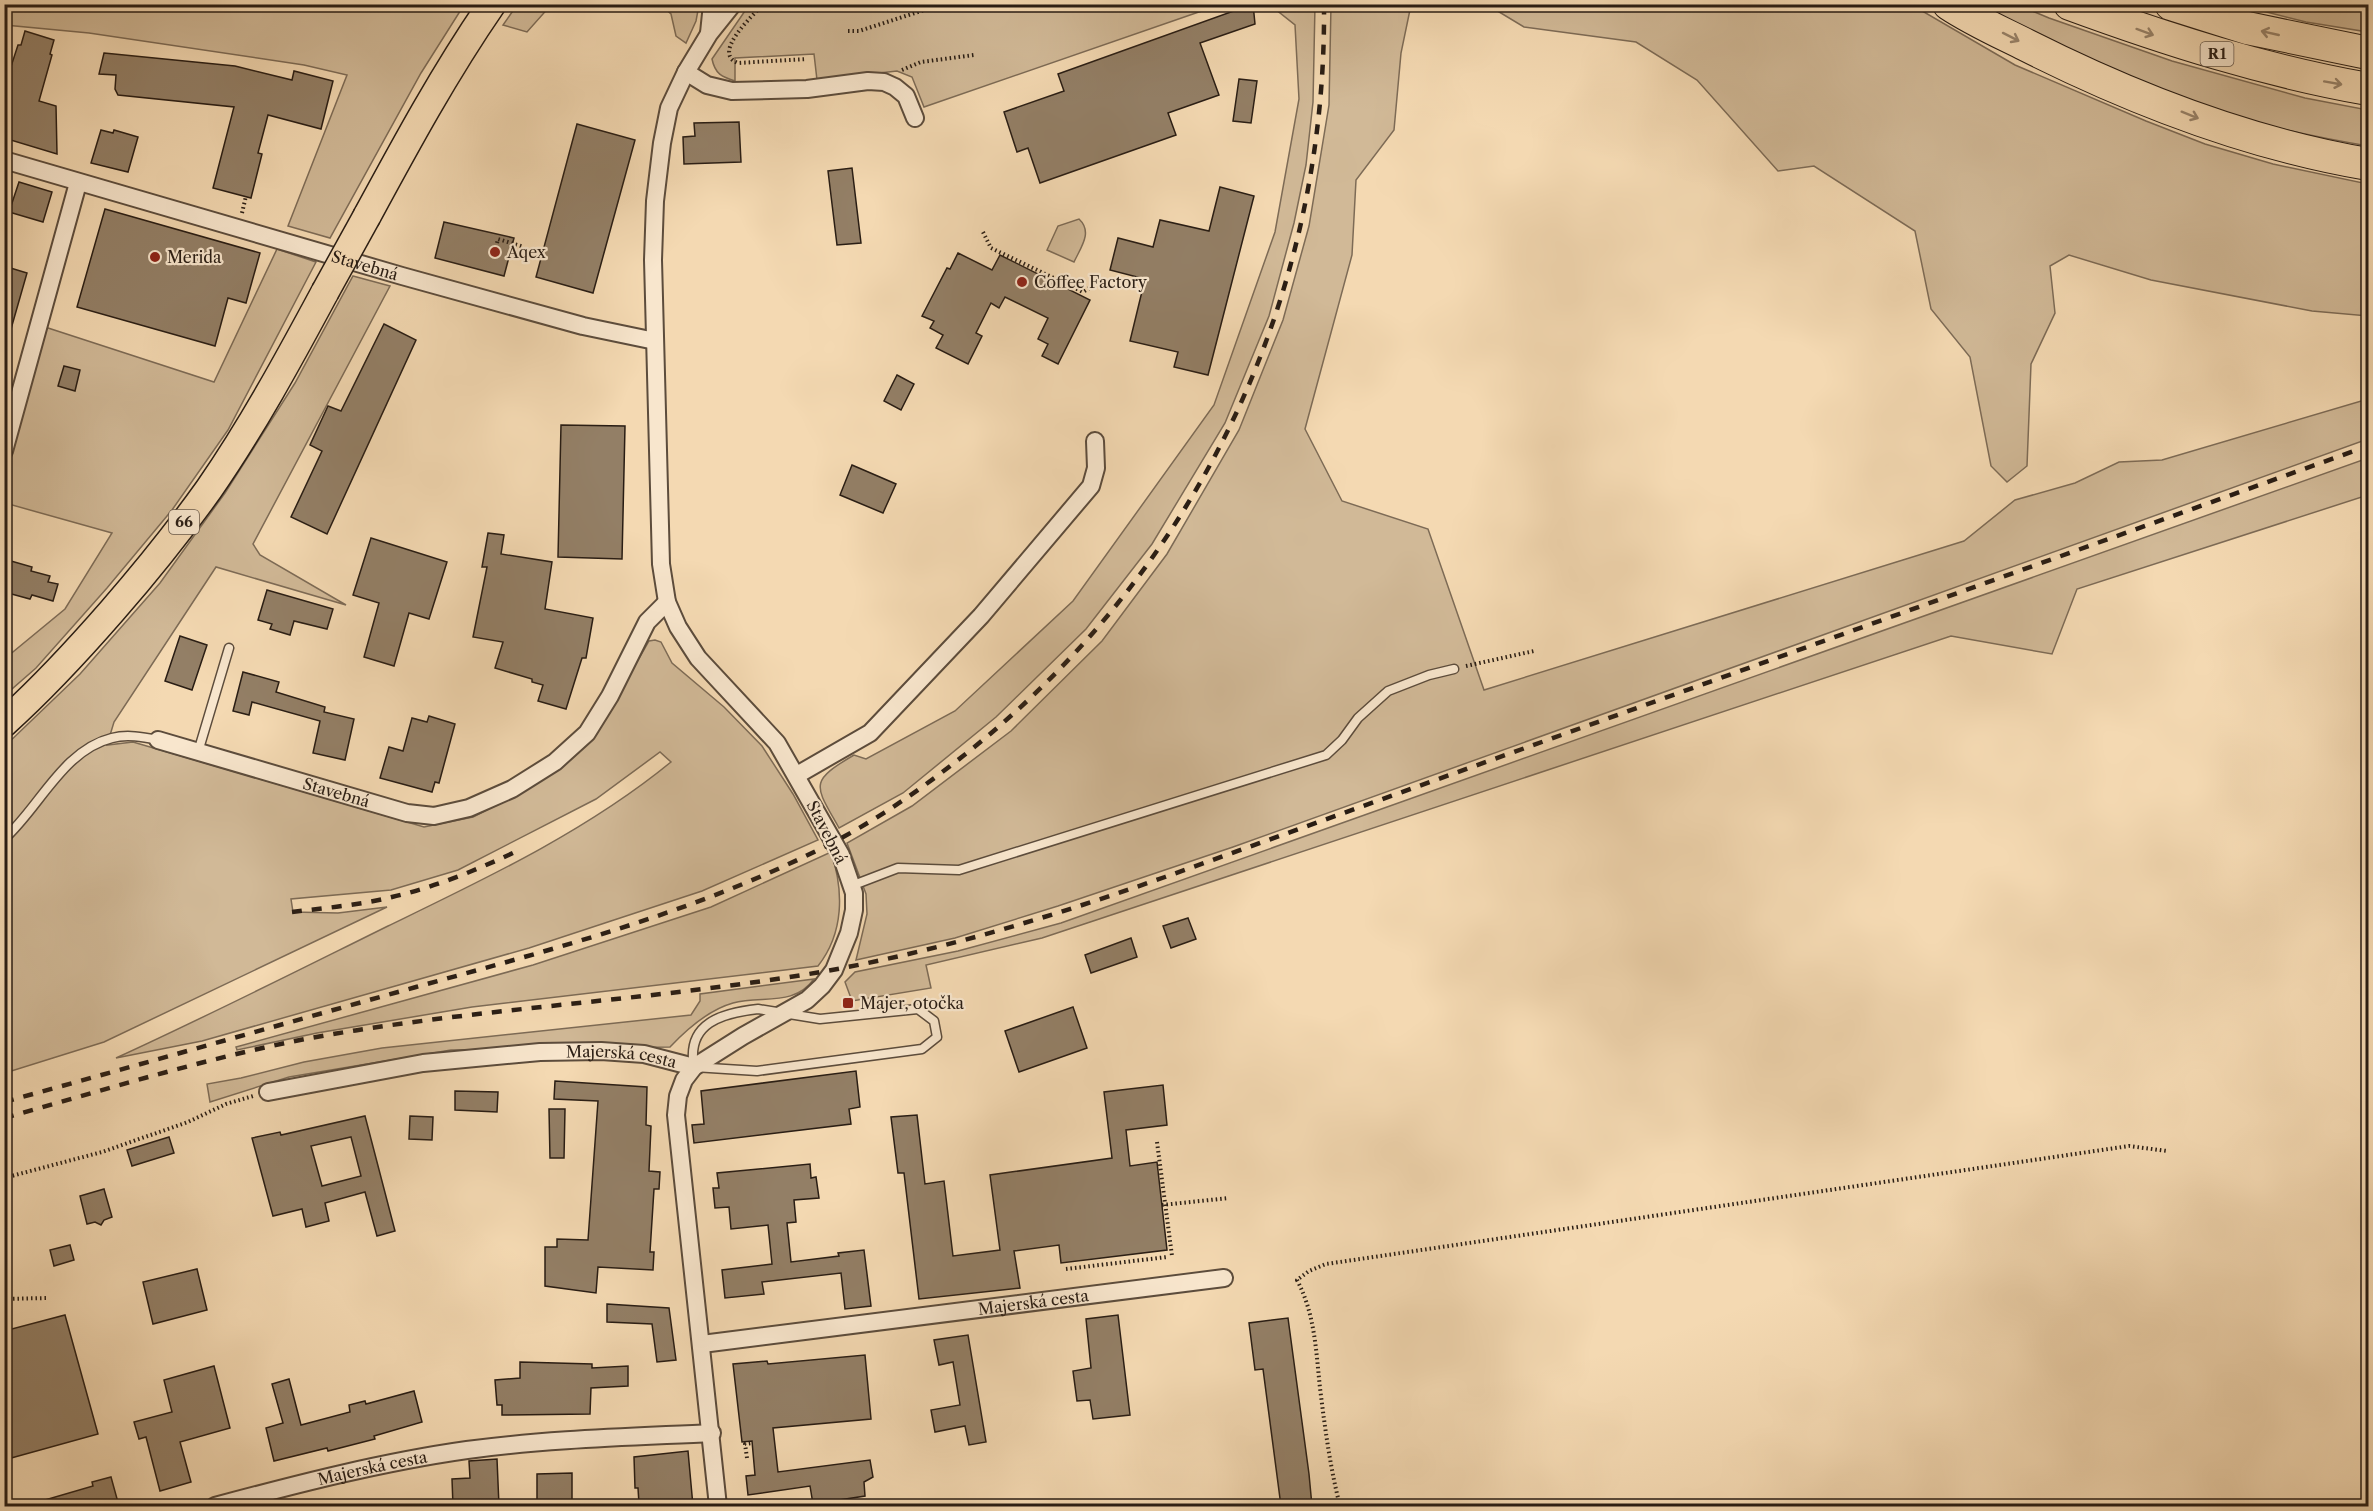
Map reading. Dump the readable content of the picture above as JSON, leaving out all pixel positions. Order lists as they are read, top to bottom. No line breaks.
{"streets":{"highway":["R1"],"main road":["66"],"street":["Stavebná","Majerská cesta"]},"crossings":[["Stavebná","Majerská cesta"]],"places":{"other":["Aqex","Merida","Coffee Factory"],"transit":["Majer, otočka"]}}
